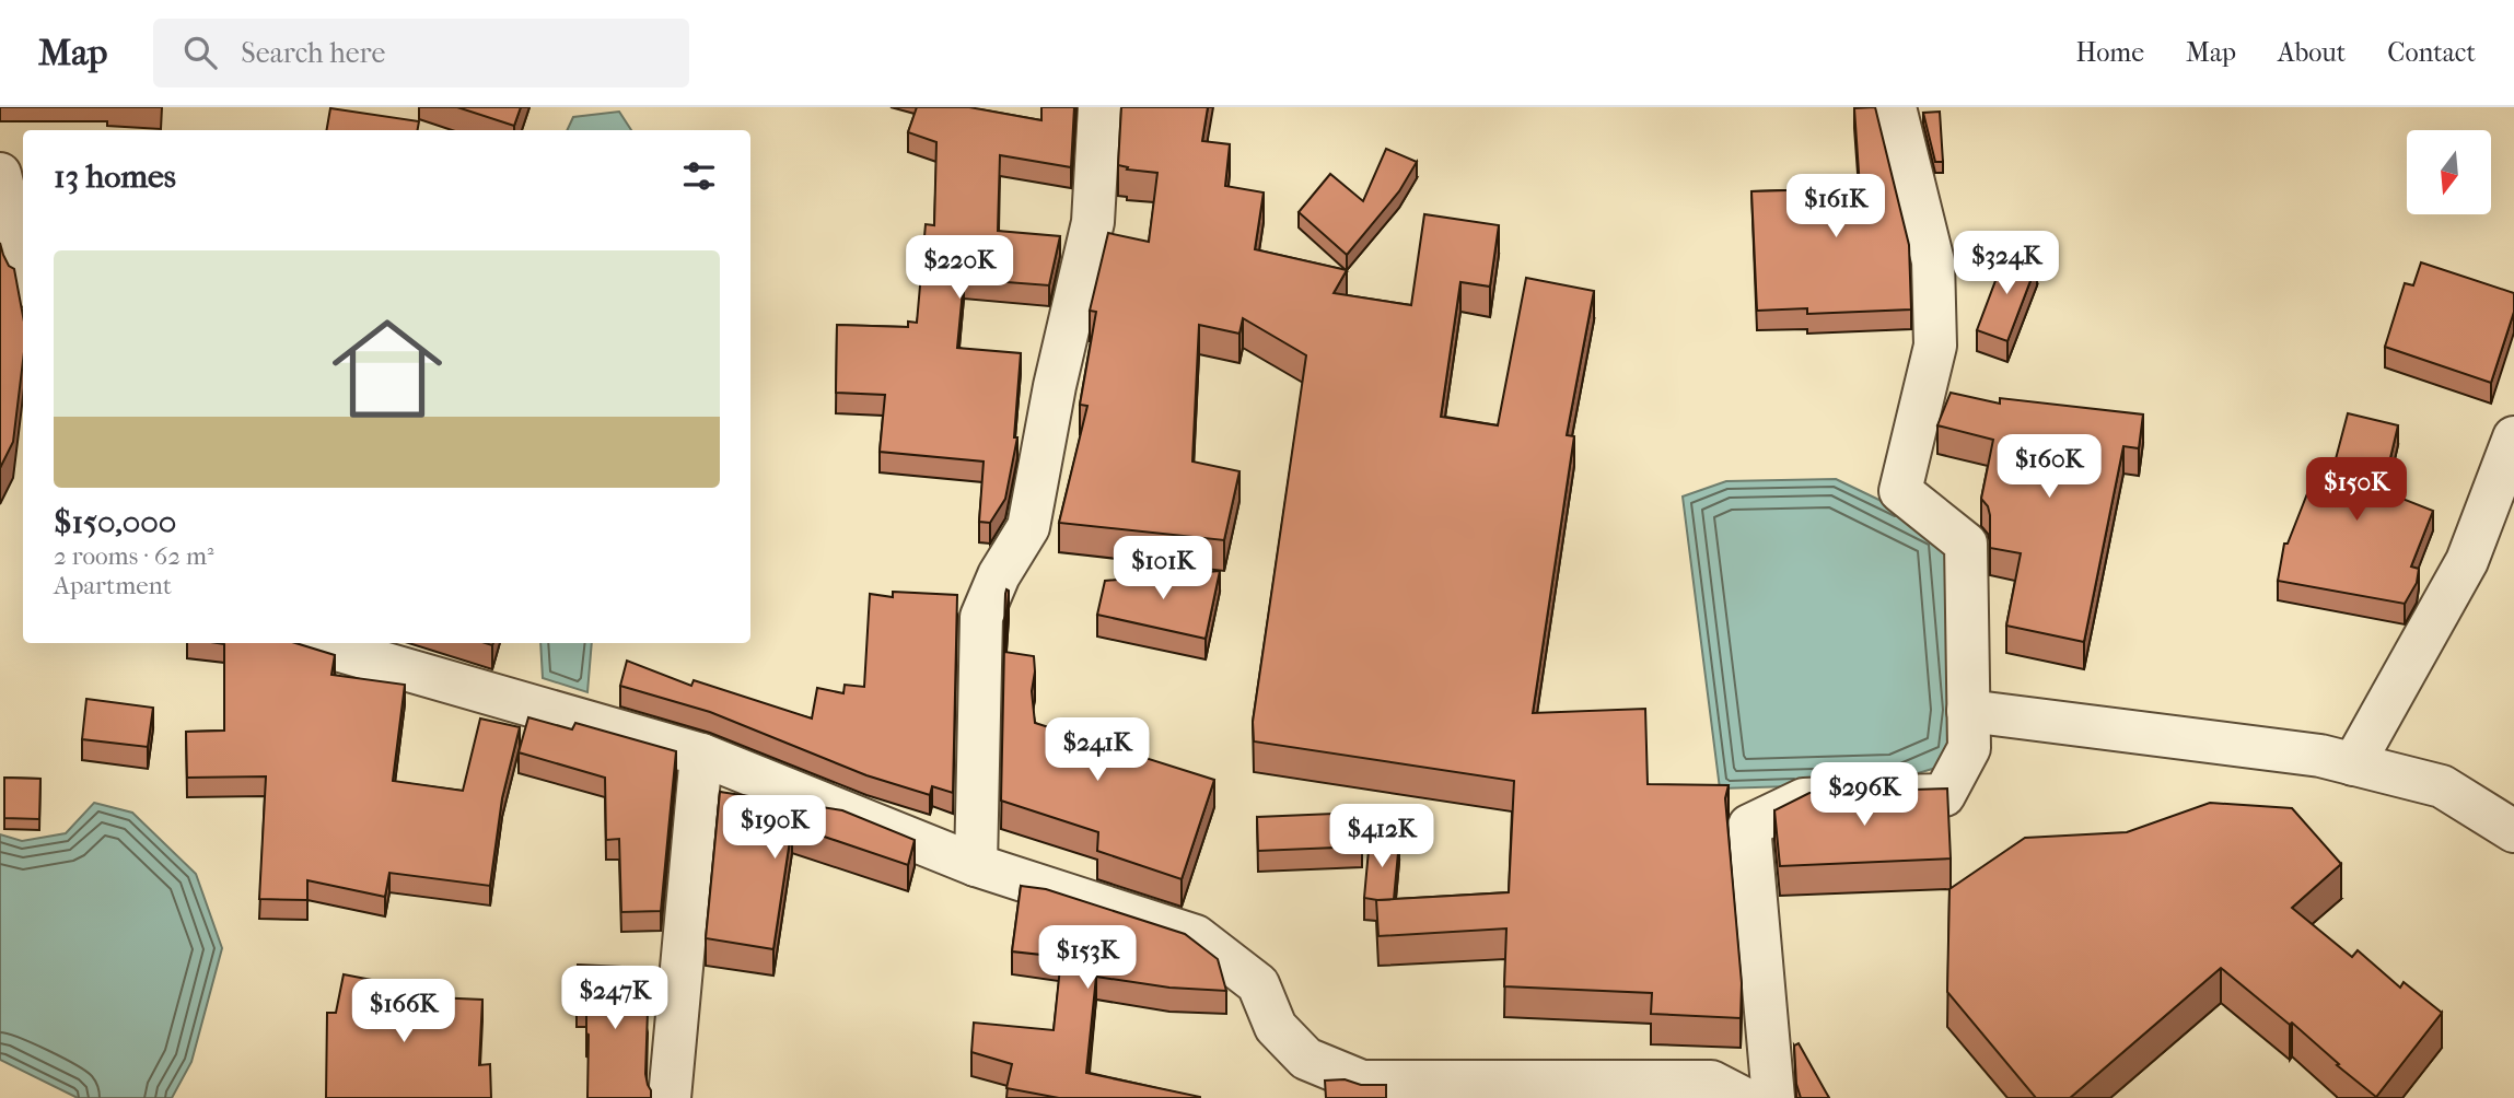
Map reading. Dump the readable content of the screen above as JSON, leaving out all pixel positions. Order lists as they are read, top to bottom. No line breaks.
{"north":"bottom","page":{"header":"Map","search":"Search here","nav":["Home","Map","About","Contact"],"heading":"13 homes","price":["$161K","$324K","$220K","$160K","$150K","$101K","$241K","$296K","$190K","$412K","$153K","$247K","$166K"],"list":[{"name":"$150,000","note":"2 rooms · 62 m² · Apartment"}]}}
